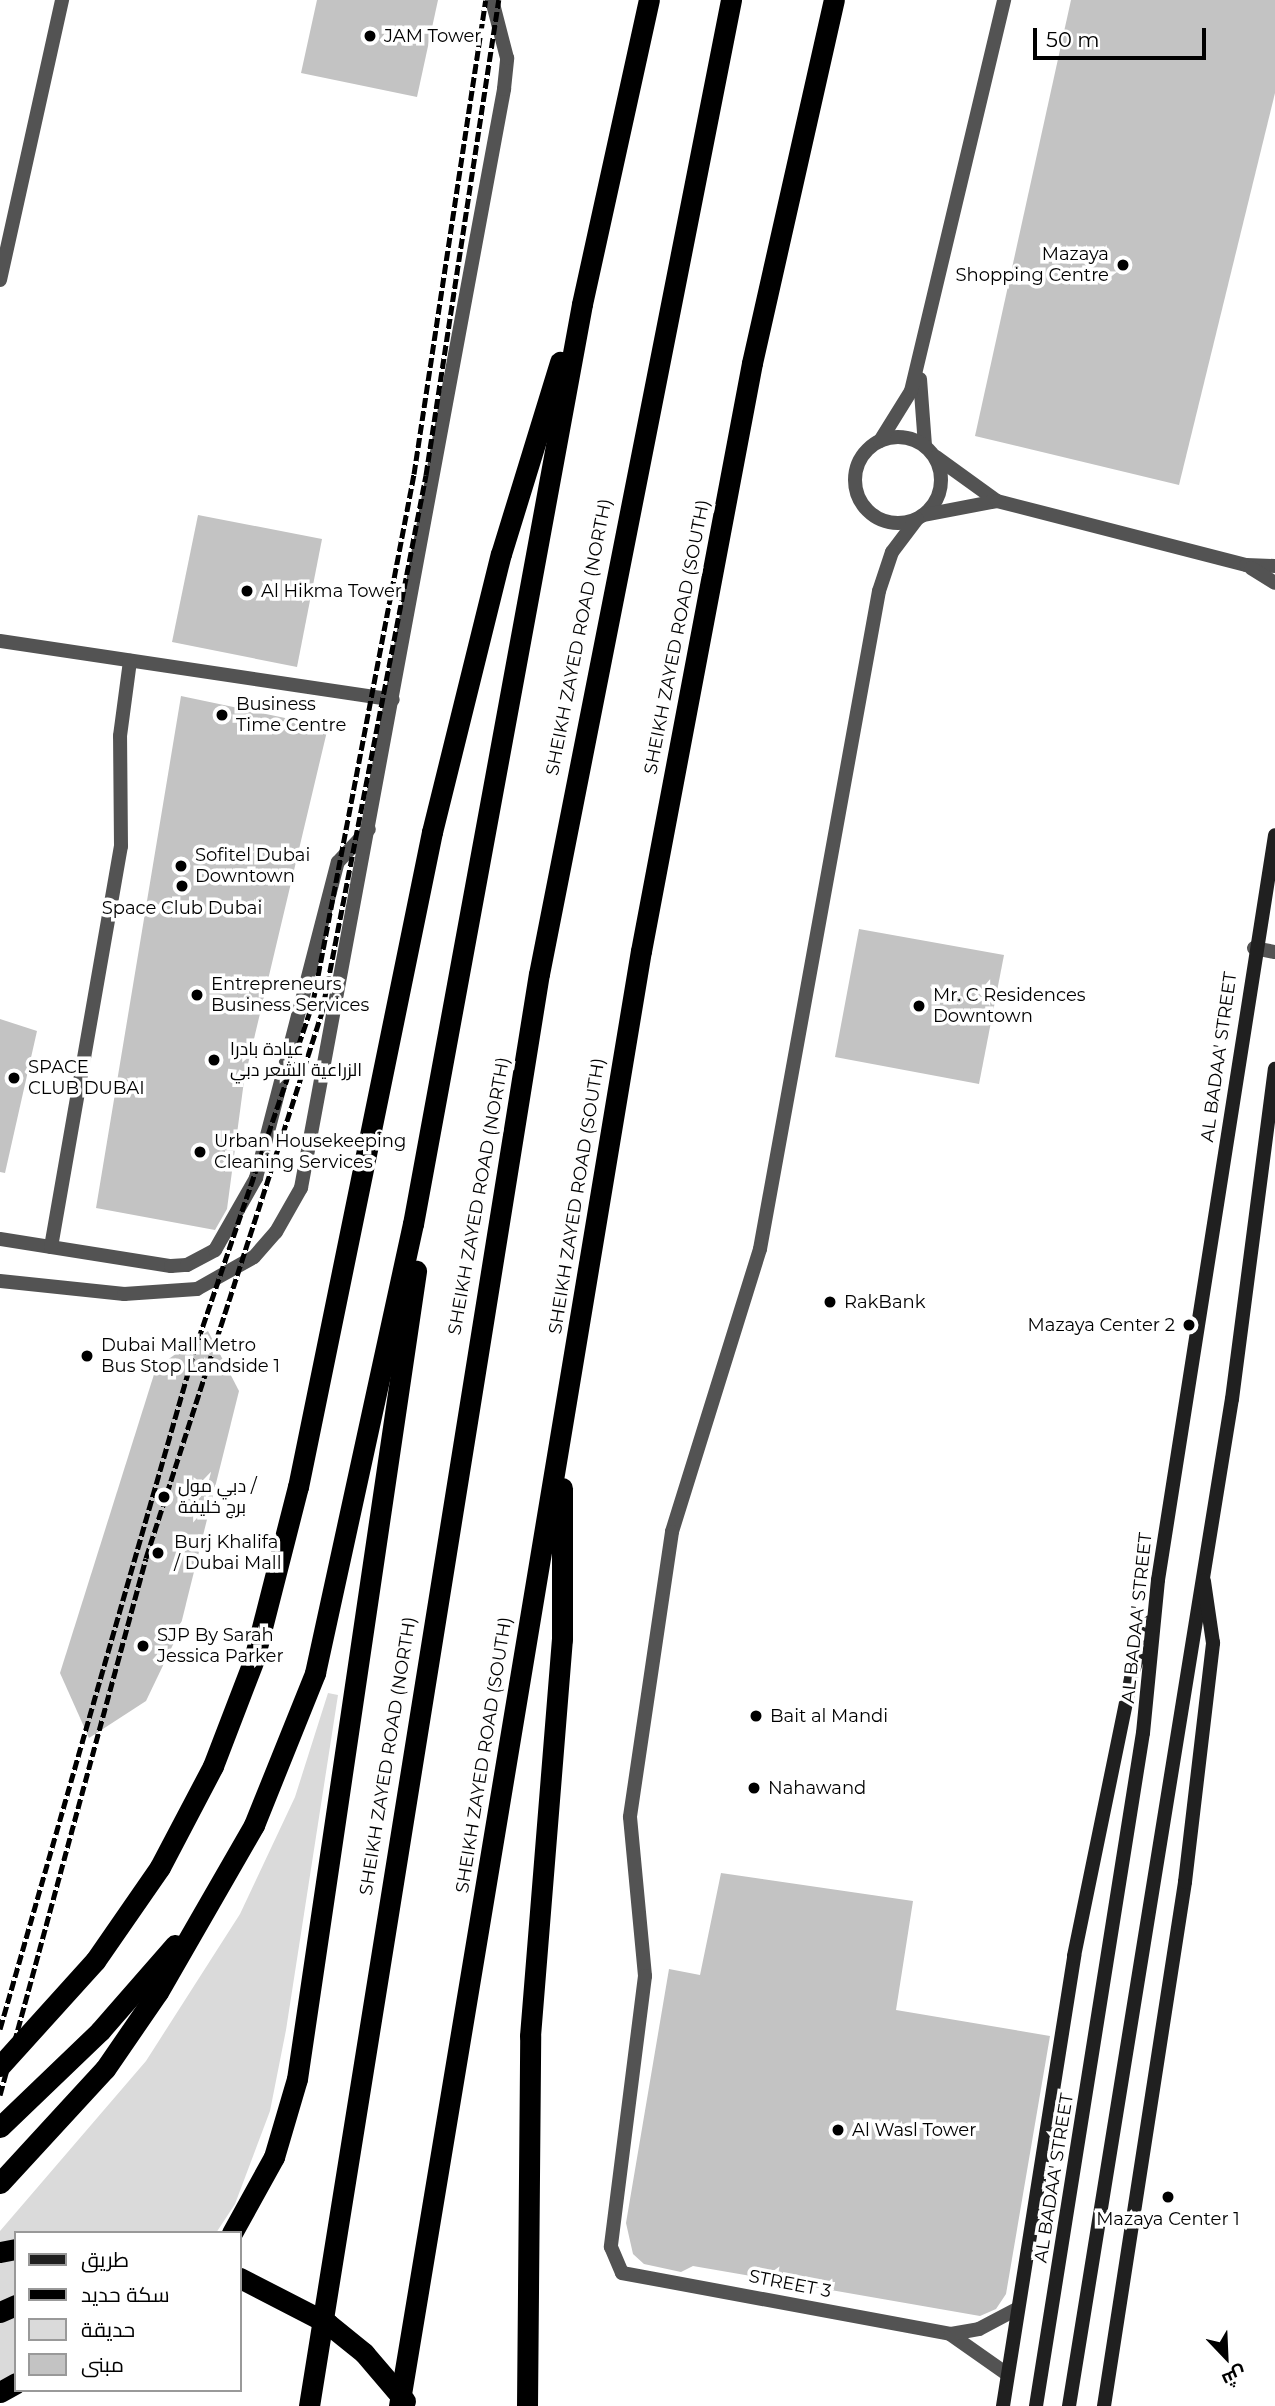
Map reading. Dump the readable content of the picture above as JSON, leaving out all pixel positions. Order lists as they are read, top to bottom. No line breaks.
{"streets":{"highway":["SHEIKH ZAYED ROAD (NORTH)","SHEIKH ZAYED ROAD (SOUTH)"],"main road":["AL BADAA' STREET"],"street":["STREET 3"]},"places":["JAM Tower","Mazaya Shopping Centre","Al Hikma Tower","Business Time Centre","Sofitel Dubai Downtown","Space Club Dubai","Entrepreneurs Business Services","Mr. C Residences Downtown","عيادة بادرا الزراعية الشعر دبي","SPACE CLUB DUBAI","Urban Housekeeping Cleaning Services","RakBank","Mazaya Center 2","Dubai Mall Metro Bus Stop Landside 1","دبي مول / برج خليفة","Burj Khalifa / Dubai Mall","SJP By Sarah Jessica Parker","Bait al Mandi","Nahawand","Al Wasl Tower","Mazaya Center 1"],"legend":["طريق","سكة حديد","حديقة","مبنى"],"scale_bar":"50 m","north":"bottom right"}
